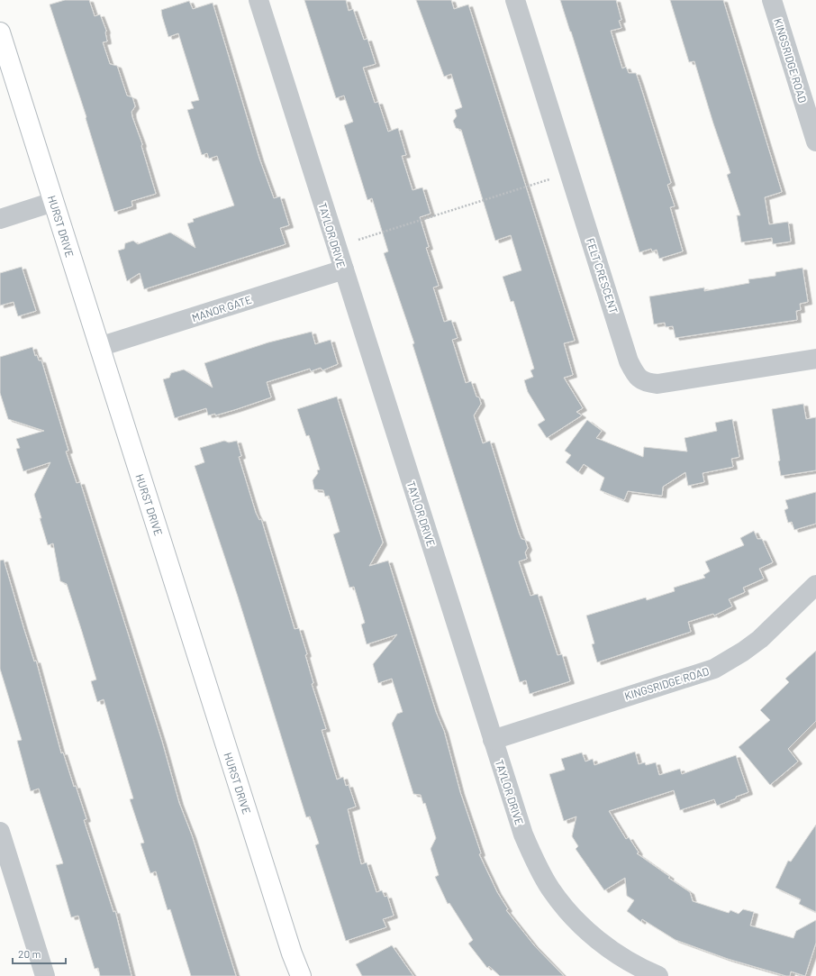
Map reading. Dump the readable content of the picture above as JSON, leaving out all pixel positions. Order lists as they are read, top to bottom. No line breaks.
{"streets":{"street":["KINGSRIDGE ROAD","HURST DRIVE","TAYLOR DRIVE","FELT CRESCENT","MANOR GATE"]},"crossings":[["KINGSRIDGE ROAD","TAYLOR DRIVE"],["HURST DRIVE","MANOR GATE"],["TAYLOR DRIVE","MANOR GATE"]],"scale_bar":"20 m"}
